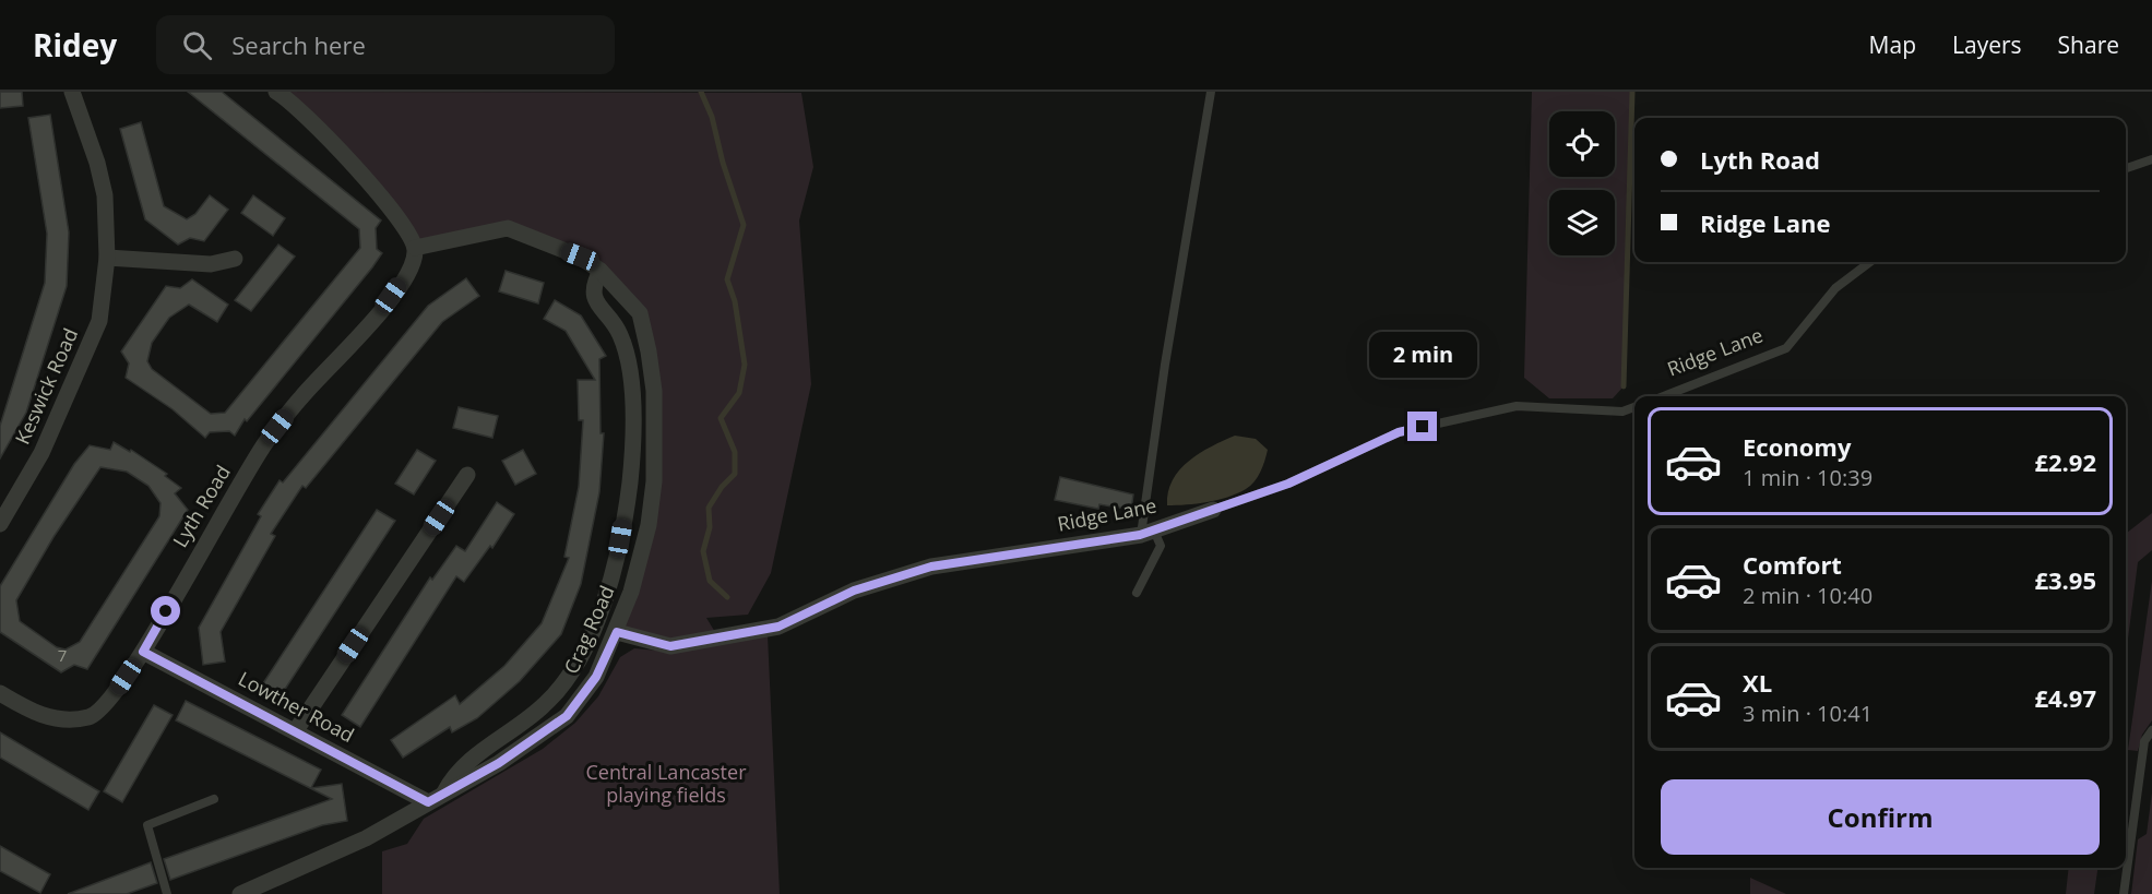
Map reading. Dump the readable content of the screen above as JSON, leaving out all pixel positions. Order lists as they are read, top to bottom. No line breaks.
{"streets":{"street":["Ridge Lane","Keswick Road","Lyth Road","Crag Road","Lowther Road"]},"crossings":[["Ridge Lane","Crag Road"],["Lyth Road","Crag Road"],["Lyth Road","Lowther Road"],["Crag Road","Lowther Road"]],"parks":["Central Lancaster playing fields"],"house_numbers":["7"],"page":{"header":"Ridey","search":"Search here","nav":["Map","Layers","Share"],"banner":["Lyth Road","Ridge Lane"],"bubble":"2 min","list":[{"name":"Economy","note":"1 min · 10:39","value":"£2.92"},{"name":"Comfort","note":"2 min · 10:40","value":"£3.95"},{"name":"XL","note":"3 min · 10:41","value":"£4.97"}],"buttons":"Confirm"}}
